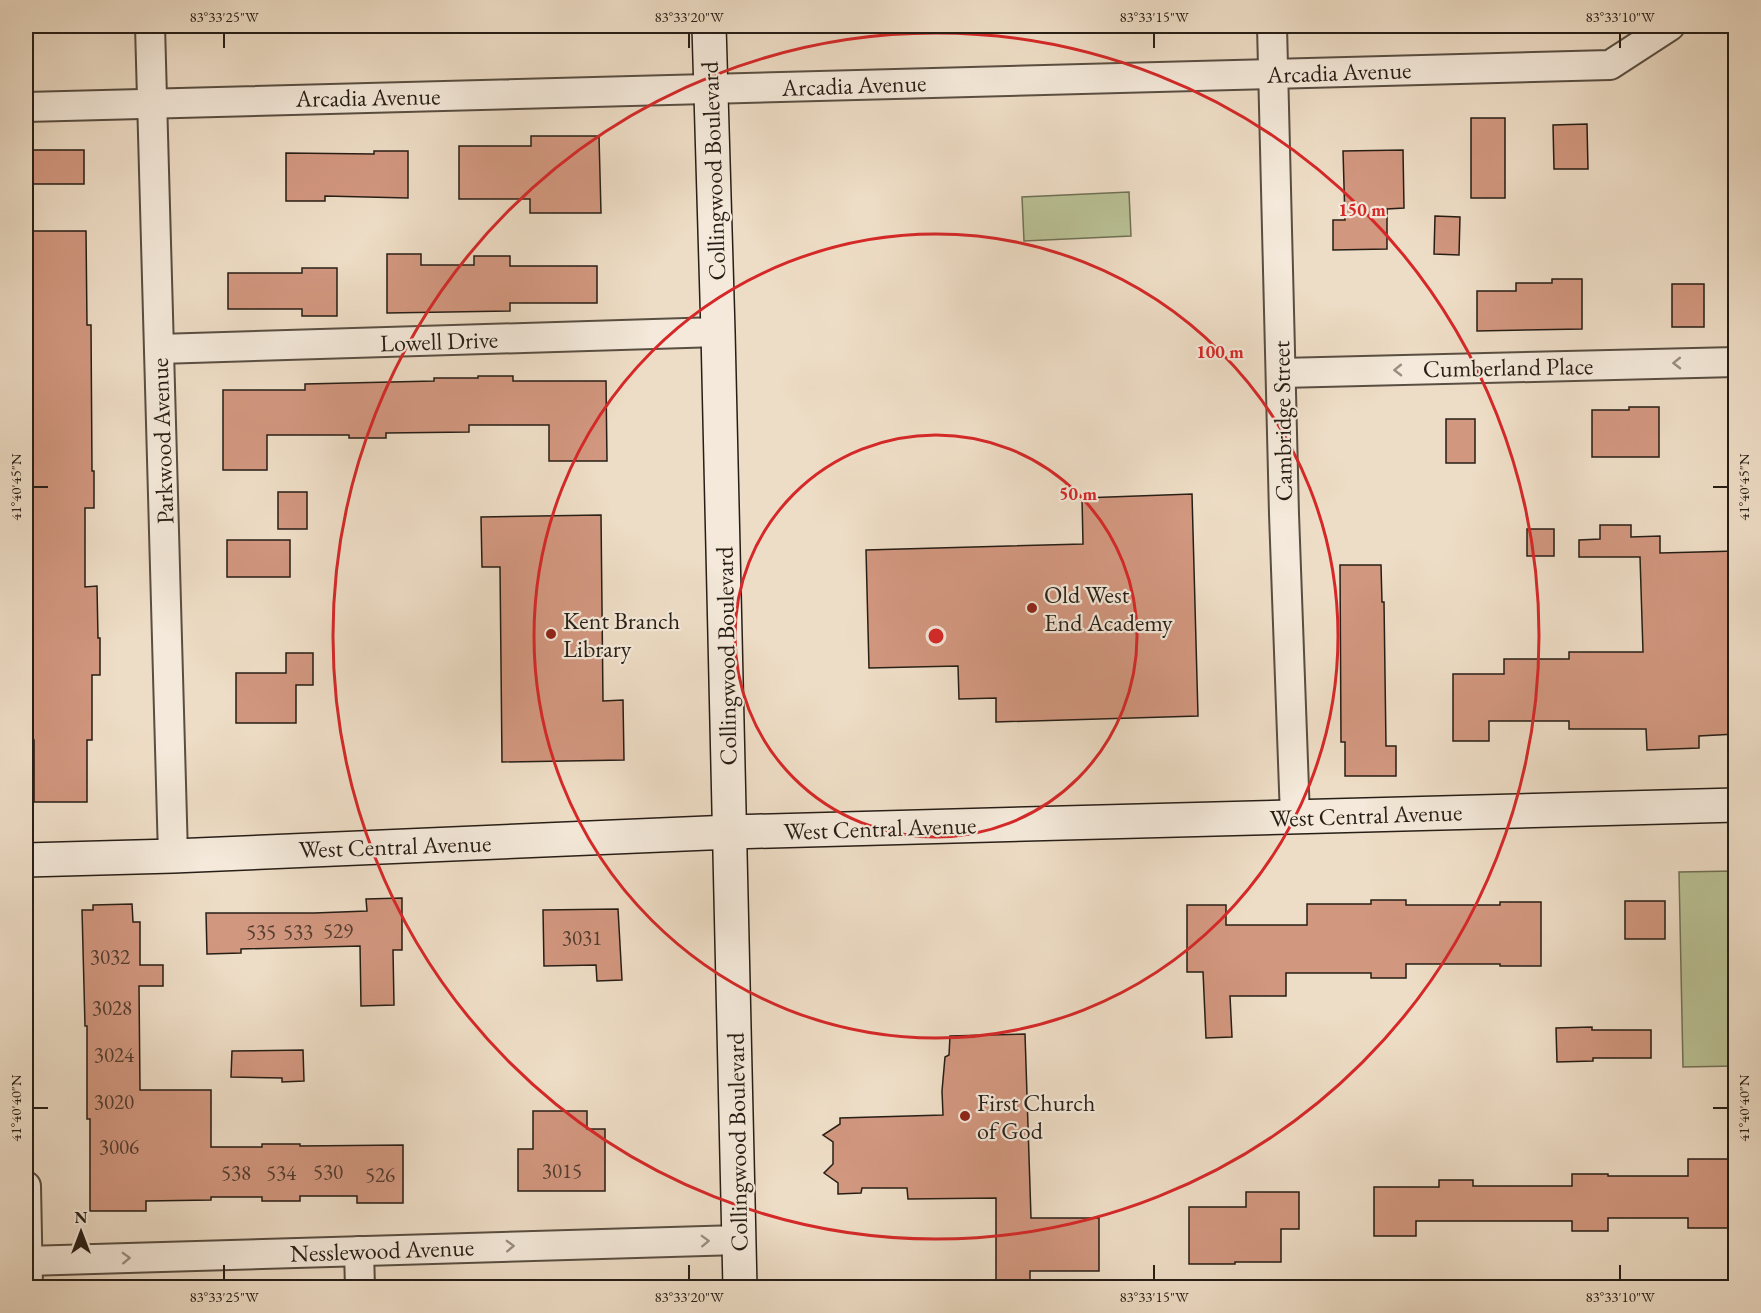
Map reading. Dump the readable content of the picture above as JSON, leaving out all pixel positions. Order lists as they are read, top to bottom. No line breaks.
{"streets":{"main road":["Collingwood Boulevard","West Central Avenue"],"street":["Arcadia Avenue","Lowell Drive","Cumberland Place","Cambridge Street","Parkwood Avenue","Nesslewood Avenue"]},"crossings":[["Arcadia Avenue","Collingwood Boulevard"],["Arcadia Avenue","Cambridge Street"],["Arcadia Avenue","Parkwood Avenue"],["Collingwood Boulevard","Lowell Drive"],["Collingwood Boulevard","West Central Avenue"],["Collingwood Boulevard","Nesslewood Avenue"],["Lowell Drive","Parkwood Avenue"],["Cumberland Place","Cambridge Street"],["Cambridge Street","West Central Avenue"],["Parkwood Avenue","West Central Avenue"]],"one_way":["Cumberland Place","Nesslewood Avenue"],"places":["Old West End Academy","Kent Branch Library","First Church of God"],"house_numbers":["529","535","533","3031","3032","3028","3024","3020","3006","3015","530","538","534","526"],"north":"top","coordinates":["83°33'25\"W","83°33'20\"W","83°33'15\"W","83°33'10\"W","41°40'45\"N","41°40'40\"N"],"rings":["150 m","100 m","50 m"]}
